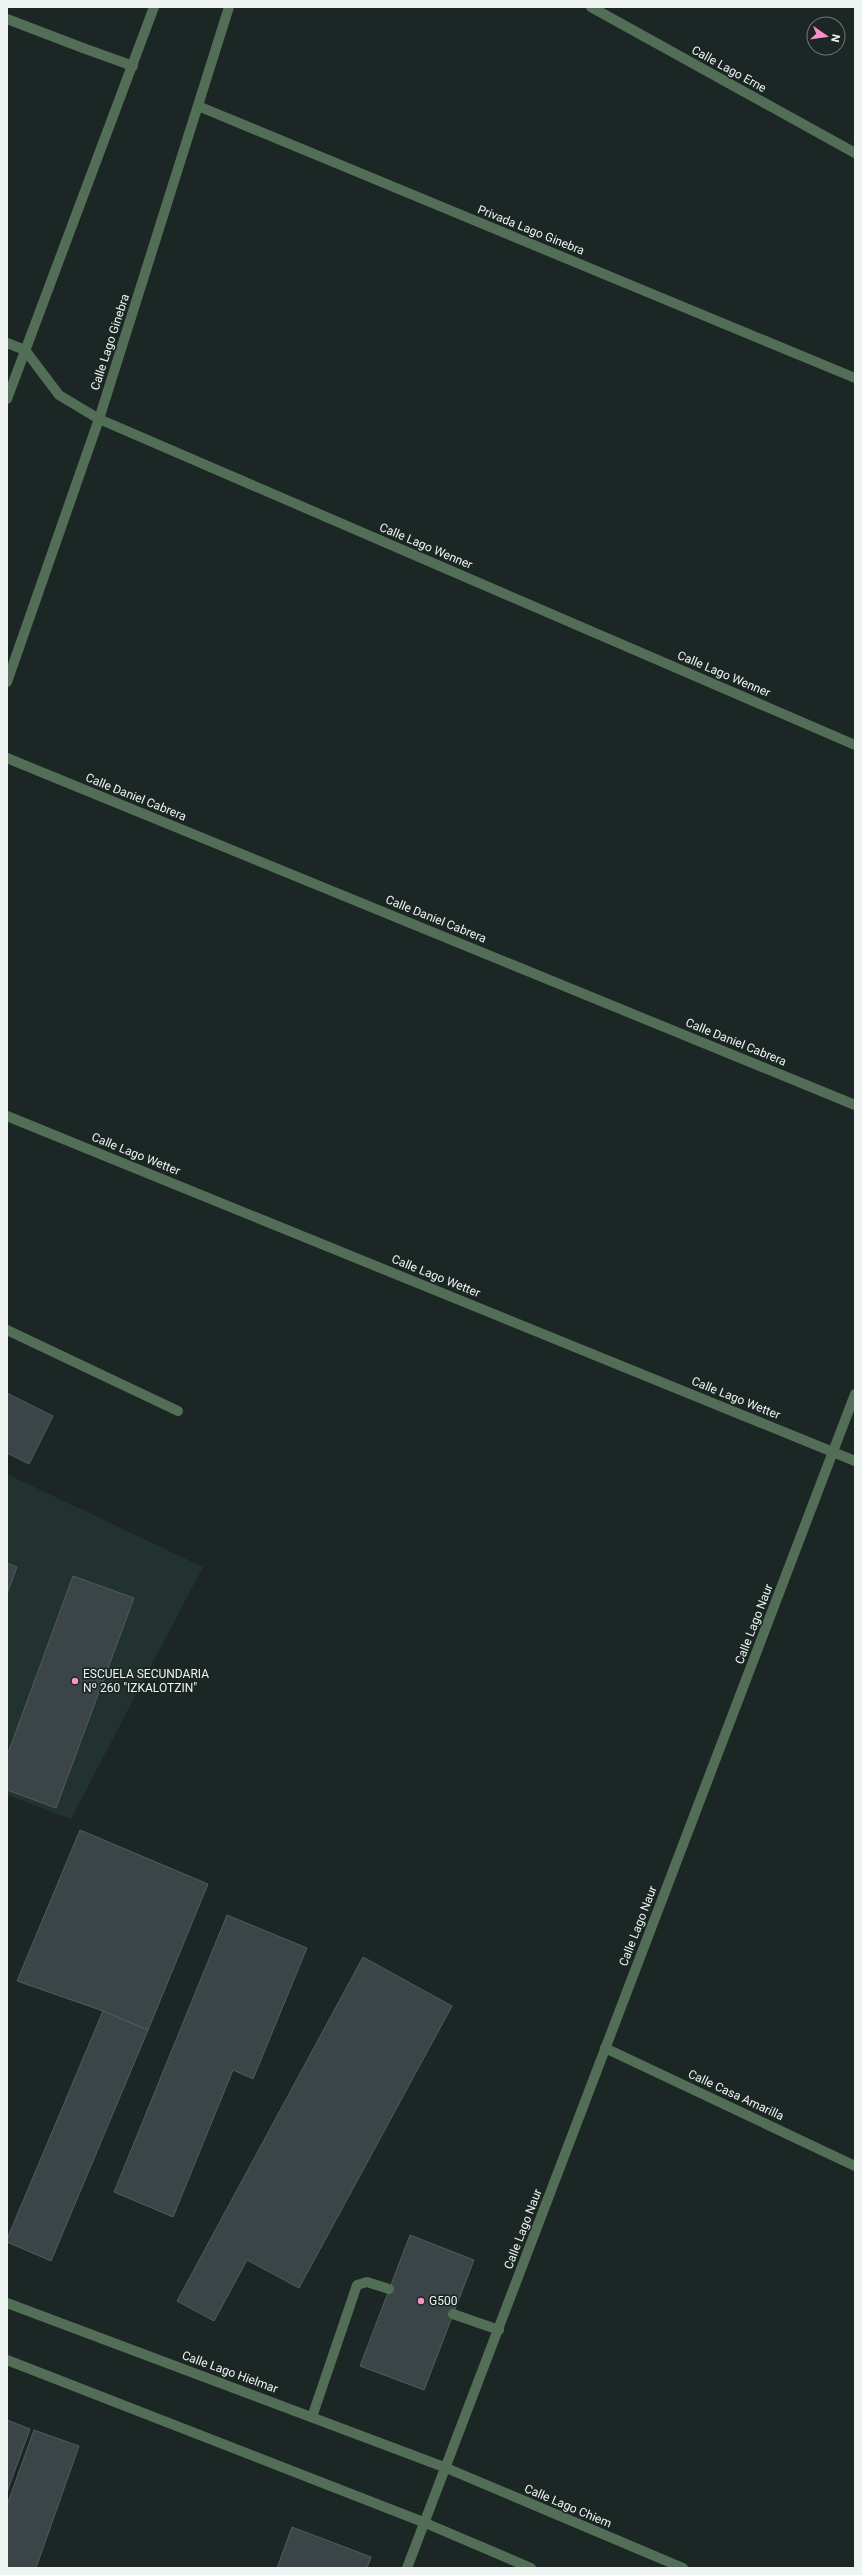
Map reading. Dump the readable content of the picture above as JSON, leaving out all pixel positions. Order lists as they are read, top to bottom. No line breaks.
{"streets":{"street":["Calle Lago Erne","Privada Lago Ginebra","Calle Lago Ginebra","Calle Lago Wenner","Calle Daniel Cabrera","Calle Lago Wetter","Calle Lago Naur","Calle Casa Amarilla","Calle Lago Hielmar","Calle Lago Chiem"]},"crossings":[["Privada Lago Ginebra","Calle Lago Ginebra"],["Calle Lago Ginebra","Calle Lago Wenner"],["Calle Lago Wetter","Calle Lago Naur"],["Calle Lago Naur","Calle Casa Amarilla"],["Calle Lago Naur","Calle Lago Hielmar"],["Calle Lago Naur","Calle Lago Chiem"],["Calle Lago Hielmar","Calle Lago Chiem"]],"places":["ESCUELA SECUNDARIA Nº 260 \"IZKALOTZIN\"","G500"],"north":"right"}
